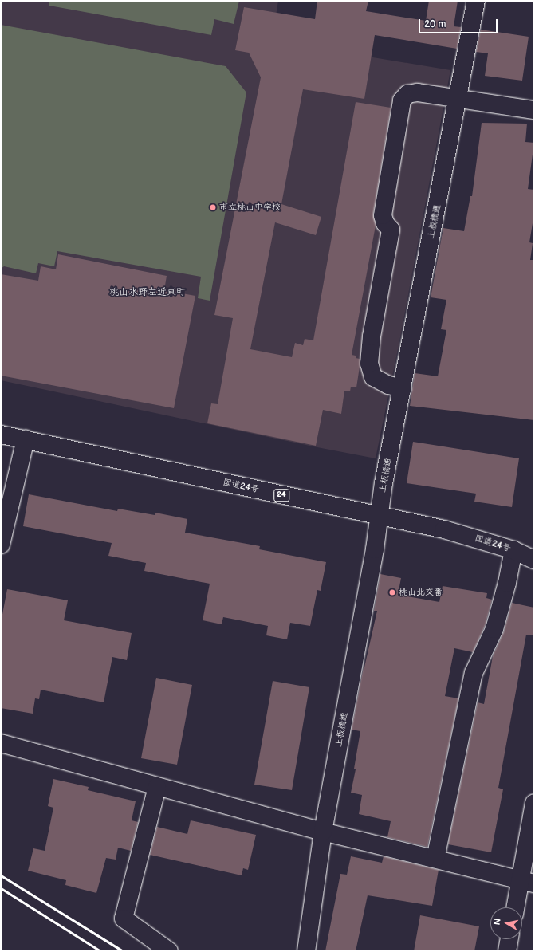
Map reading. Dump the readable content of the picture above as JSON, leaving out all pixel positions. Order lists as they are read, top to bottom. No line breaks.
{"streets":{"main road":["上板橋通","国道24号","24"]},"crossings":[["上板橋通","国道24号"]],"districts":["桃山水野左近東町"],"places":["市立桃山中学校","桃山北交番"],"scale_bar":"20 m","north":"left"}
